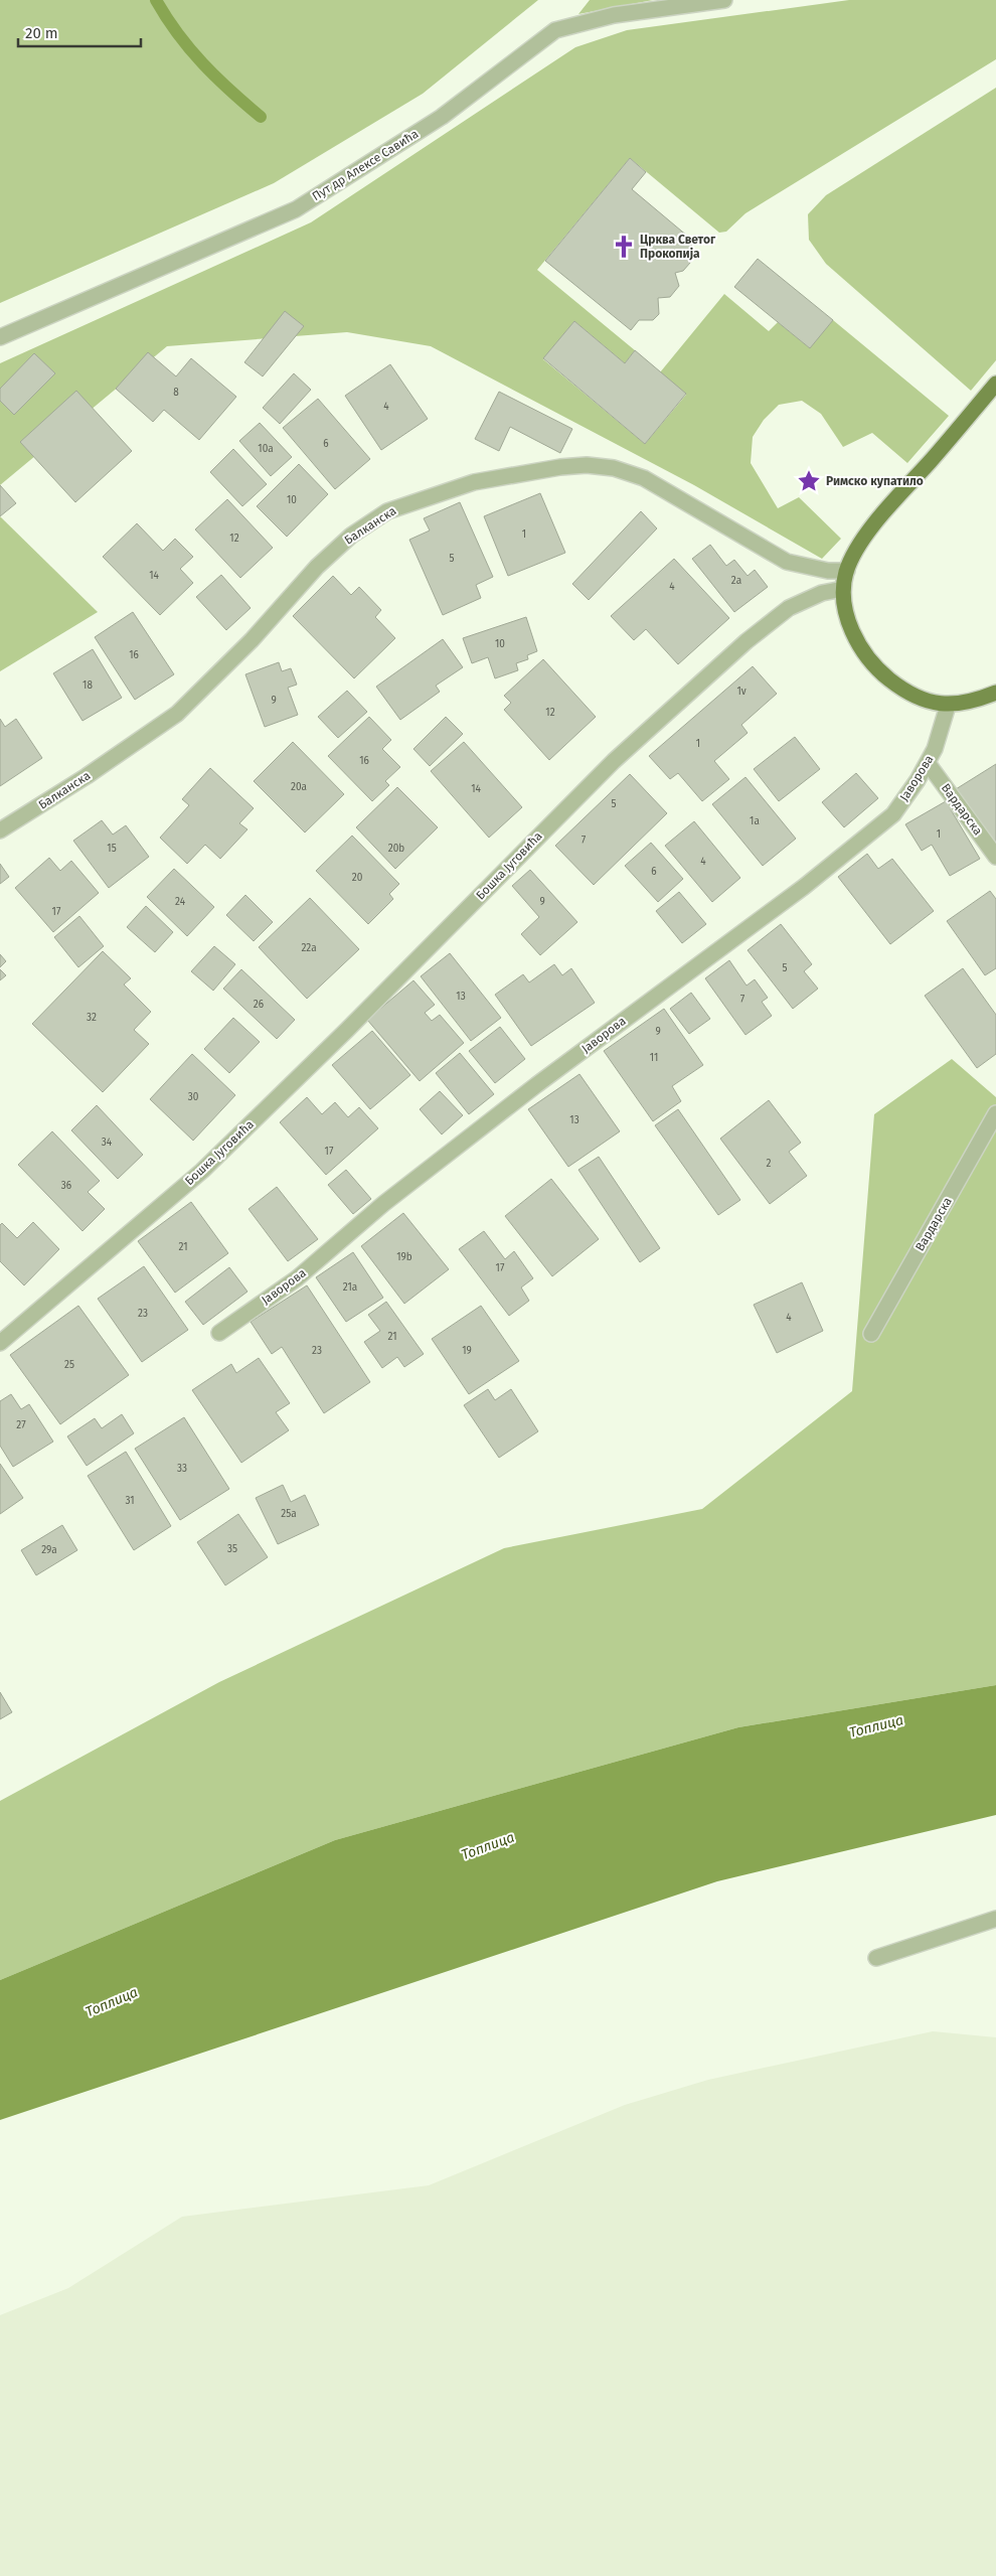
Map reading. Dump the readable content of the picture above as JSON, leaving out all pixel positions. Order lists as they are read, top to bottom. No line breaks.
{"streets":{"street":["Пут др Алексе Савића","Балканска","Јаворова","Вардарска","Бошка Југовића"]},"crossings":[["Јаворова","Вардарска"]],"water":["Топлица"],"places":{"church":["Црква Светог Прокопија"],"place":["Римско купатило"]},"house_numbers":["8","4","6","10a","10","1","12","5","14","2a","4","10","16","18","1v","9","12","1","16","20a","14","5","1a","1","7","15","20b","4","6","20","24","9","17","22a","5","13","7","26","32","9","11","30","13","34","17","2","36","21","19b","17","21a","23","4","21","23","19","25","27","33","31","25a","35","29a"],"scale_bar":"20 m"}
